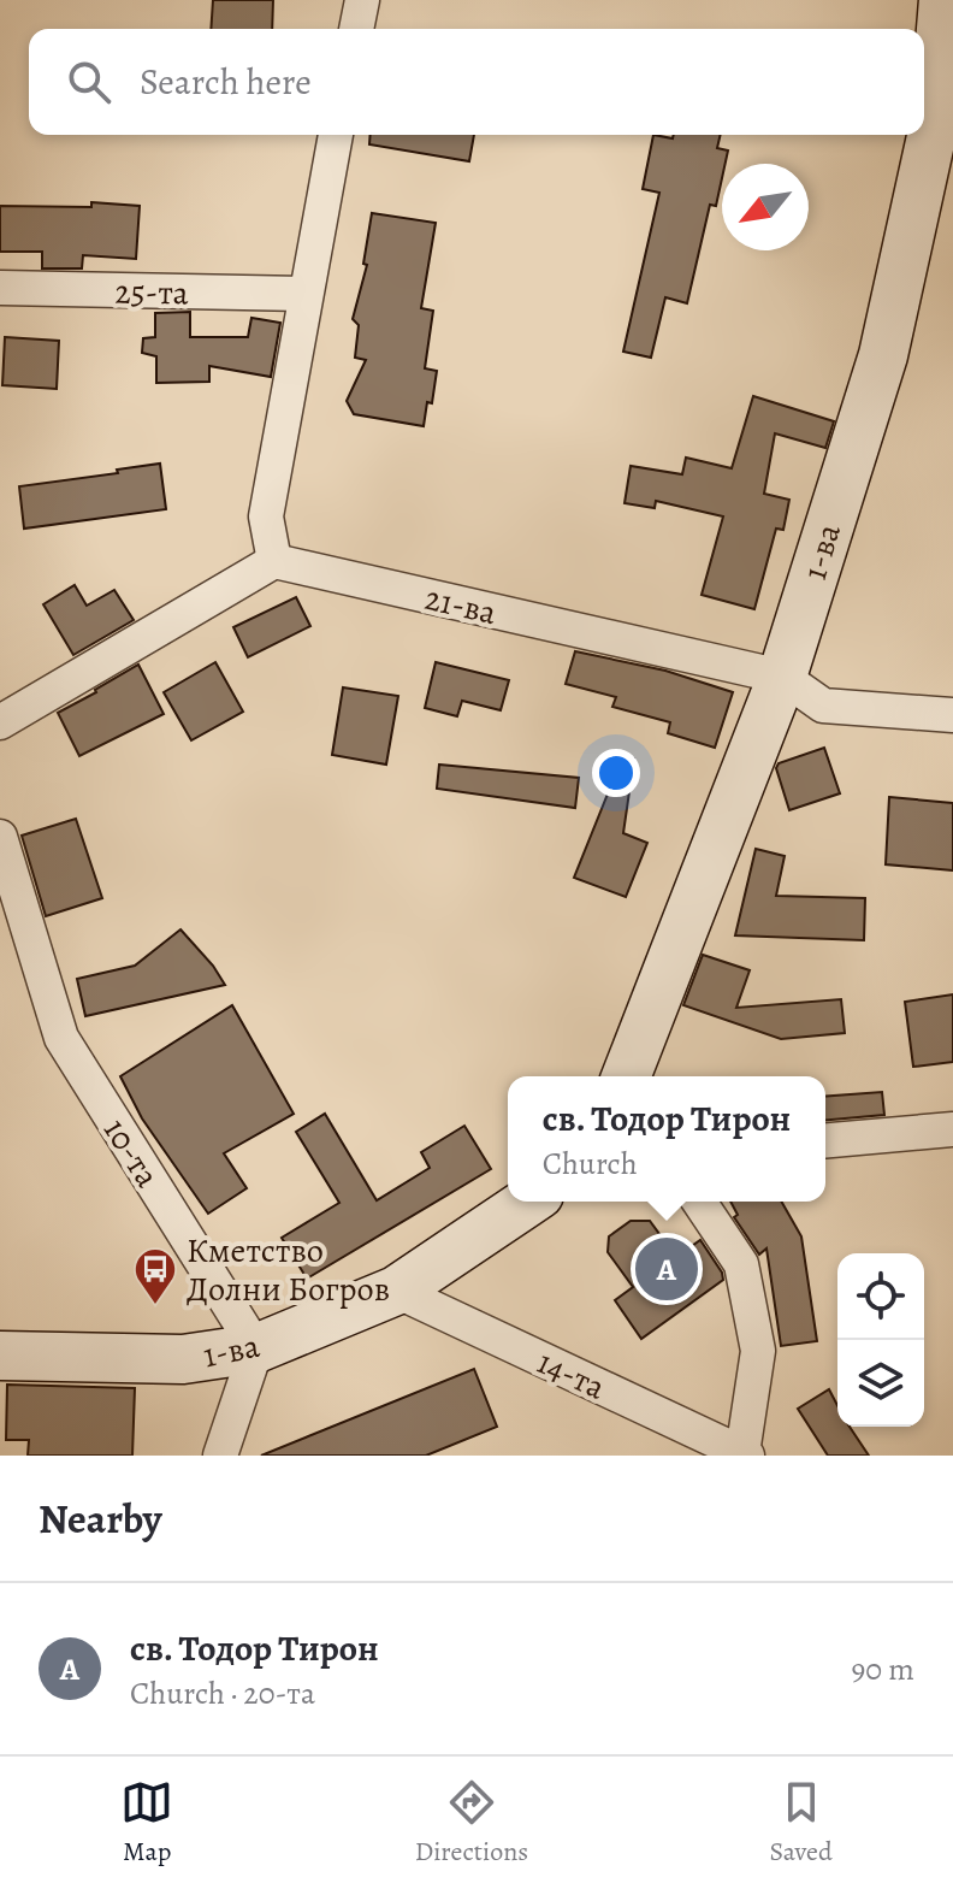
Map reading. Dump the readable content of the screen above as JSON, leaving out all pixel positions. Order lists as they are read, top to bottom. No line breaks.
{"streets":{"street":["25-та","1-ва","21-ва","10-та","14-та"]},"crossings":[["1-ва","21-ва"],["1-ва","10-та"],["1-ва","14-та"]],"places":{"bus stop":["Кметство Долни Богров"]},"north":"bottom left","page":{"search":"Search here","popup":["св. Тодор Тирон","Church"],"pins":"A","heading":"Nearby","list":[{"mark":"A","name":"св. Тодор Тирон","note":"Church · 20-та","value":"90 m"}],"nav":["Map","Directions","Saved"]}}
